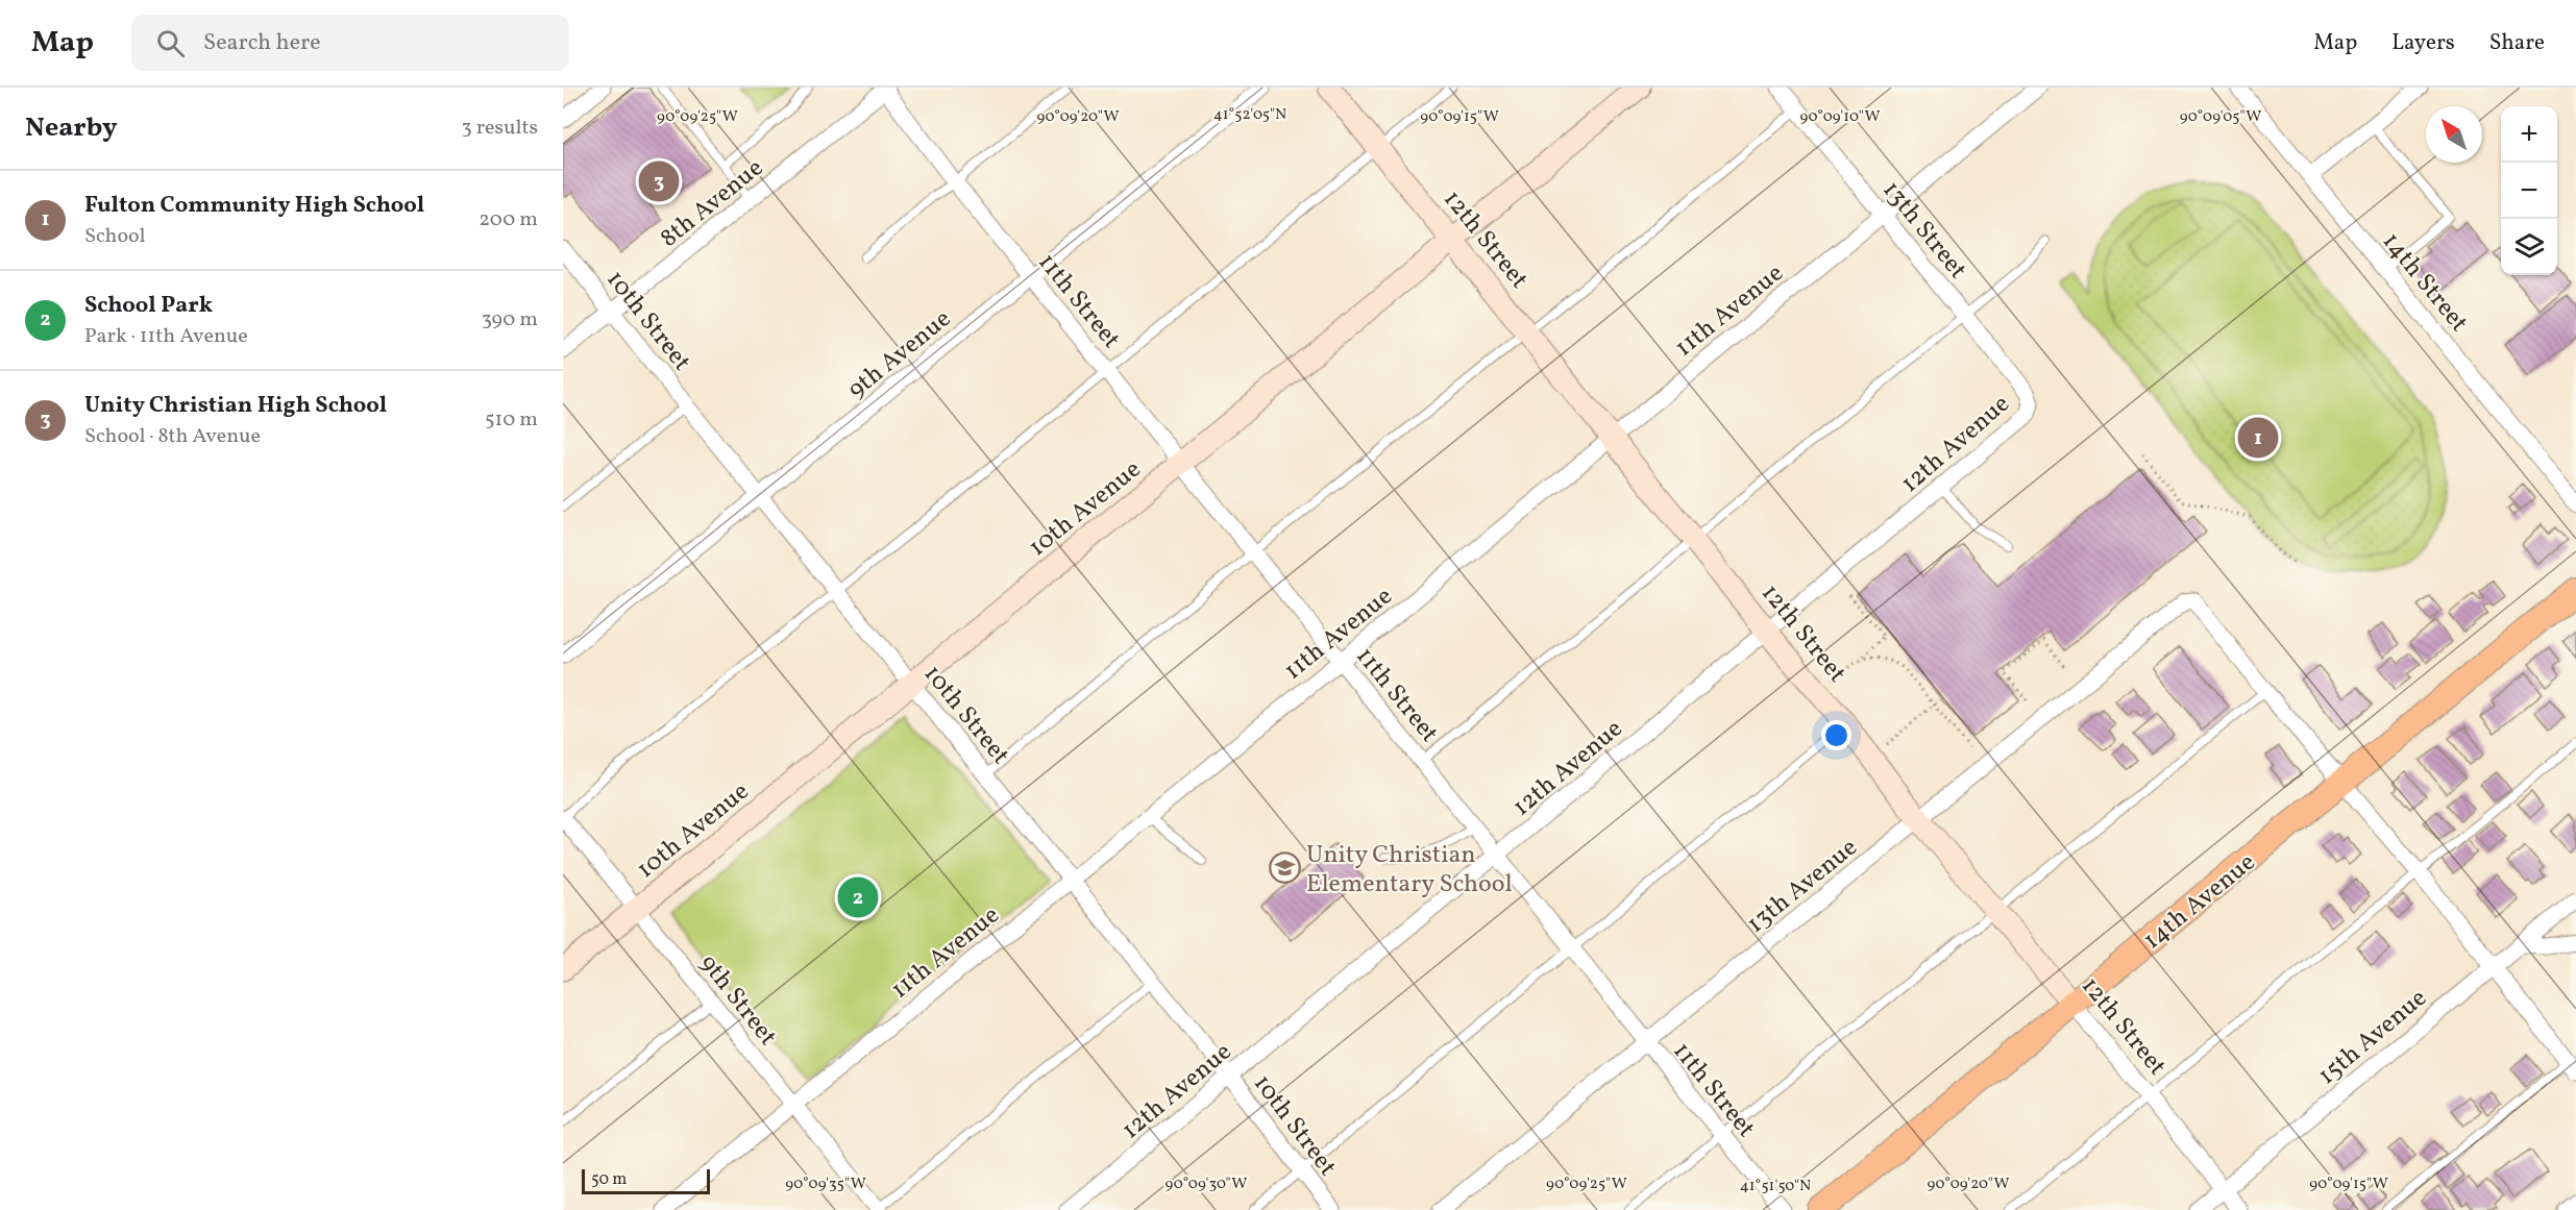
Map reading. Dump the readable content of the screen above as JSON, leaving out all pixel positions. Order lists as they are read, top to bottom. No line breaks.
{"streets":{"main road":["14th Avenue"],"street":["8th Avenue","13th Street","12th Street","14th Street","11th Street","11th Avenue","10th Street","9th Avenue","12th Avenue","10th Avenue","13th Avenue","9th Street","15th Avenue"]},"crossings":[["8th Avenue","11th Street"],["8th Avenue","10th Street"],["13th Street","11th Avenue"],["13th Street","12th Avenue"],["12th Street","11th Avenue"],["12th Street","12th Avenue"],["12th Street","10th Avenue"],["12th Street","13th Avenue"],["12th Street","14th Avenue"],["12th Street","15th Avenue"],["11th Street","11th Avenue"],["11th Street","9th Avenue"],["11th Street","12th Avenue"],["11th Street","10th Avenue"],["11th Street","13th Avenue"],["11th Avenue","10th Street"],["11th Avenue","9th Street"],["10th Street","9th Avenue"],["10th Street","12th Avenue"],["10th Street","10th Avenue"],["10th Avenue","9th Street"]],"places":{"school or university":["Unity Christian Elementary School"]},"scale_bar":"50 m","north":"top left","page":{"header":"Map","search":"Search here","nav":["Map","Layers","Share"],"heading":["Nearby","3 results"],"map_buttons":["+","−"],"pins":["3","1","2"],"list":[{"mark":"1","name":"Fulton Community High School","note":"School","value":"200 m"},{"mark":"2","name":"School Park","note":"Park · 11th Avenue","value":"390 m"},{"mark":"3","name":"Unity Christian High School","note":"School · 8th Avenue","value":"510 m"}],"scale":"50 m"},"coordinates":["41°52'05\"N","90°09'25\"W","90°09'20\"W","90°09'15\"W","90°09'10\"W","90°09'05\"W","90°09'35\"W","90°09'30\"W","41°51'50\"N"]}
